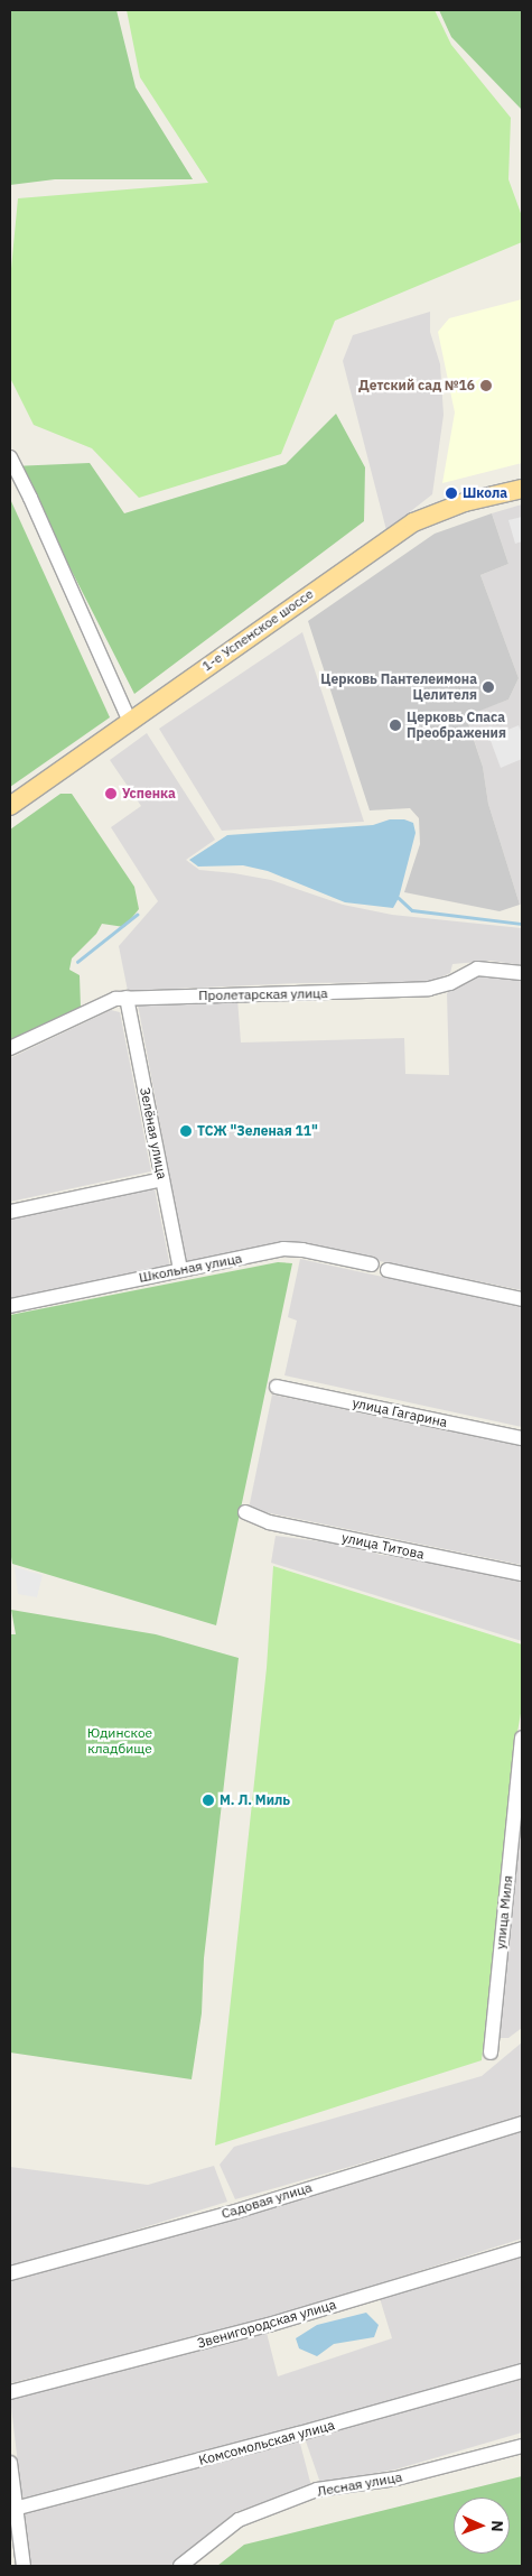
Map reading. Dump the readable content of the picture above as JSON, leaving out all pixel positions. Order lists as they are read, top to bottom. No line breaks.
{"streets":{"main road":["1-е Успенское шоссе"],"street":["Пролетарская улица","Зелёная улица","Школьная улица","улица Гагарина","улица Титова","улица Миля","Садовая улица","Звенигородская улица","Комсомольская улица","Лесная улица"]},"crossings":[["Пролетарская улица","Зелёная улица"],["Зелёная улица","Школьная улица"]],"parks":["Юдинское кладбище"],"places":["Детский сад №16","Школа","Церковь Пантелеимона Целителя","Церковь Спаса Преображения","Успенка","ТСЖ \"Зеленая 11\"","М. Л. Миль"],"north":"right"}
